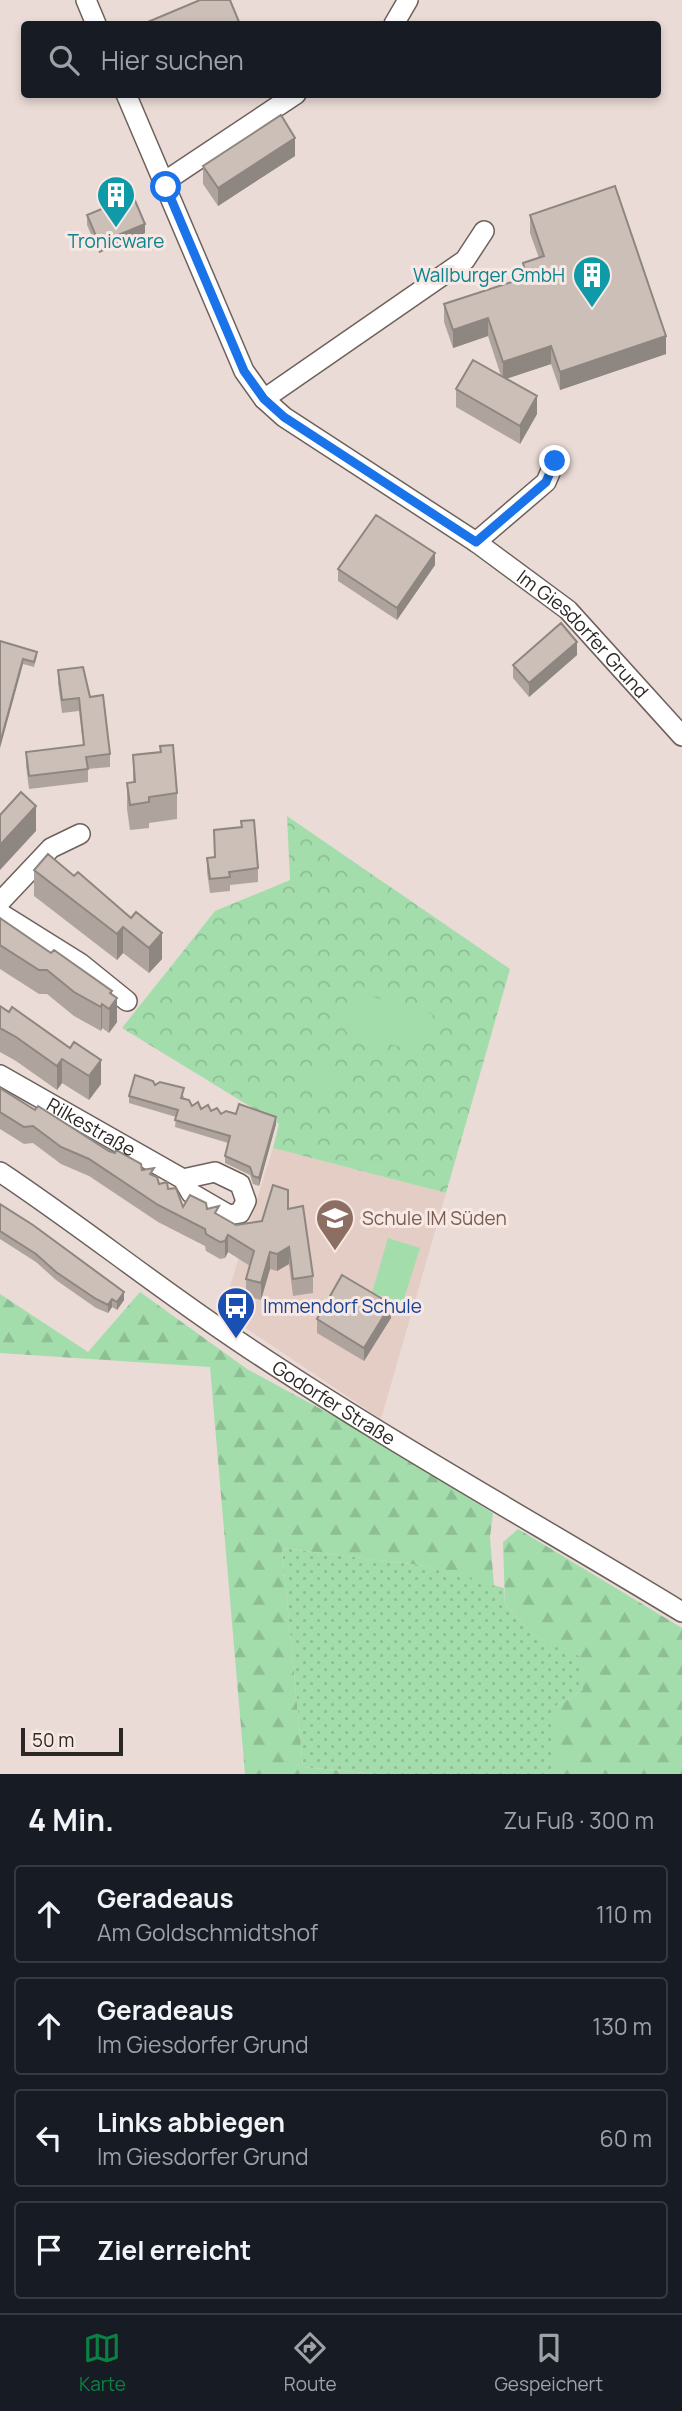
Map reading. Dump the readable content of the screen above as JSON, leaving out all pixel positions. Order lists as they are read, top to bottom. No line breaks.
{"streets":{"street":["Im Giesdorfer Grund","Rilkestraße","Godorfer Straße"]},"places":{"building":["Tronicware","Wallburger GmbH"],"school or university":["Schule IM Süden"],"bus stop":["Immendorf Schule"]},"scale_bar":"50 m","page":{"search":"Hier suchen","scale":"50 m","heading":["4 Min.","Zu Fuß · 300 m"],"list":[["Geradeaus","Am Goldschmidtshof","110 m"],["Geradeaus","Im Giesdorfer Grund","130 m"],["Links abbiegen","Im Giesdorfer Grund","60 m"],"Ziel erreicht"],"nav":["Karte","Route","Gespeichert"]}}
